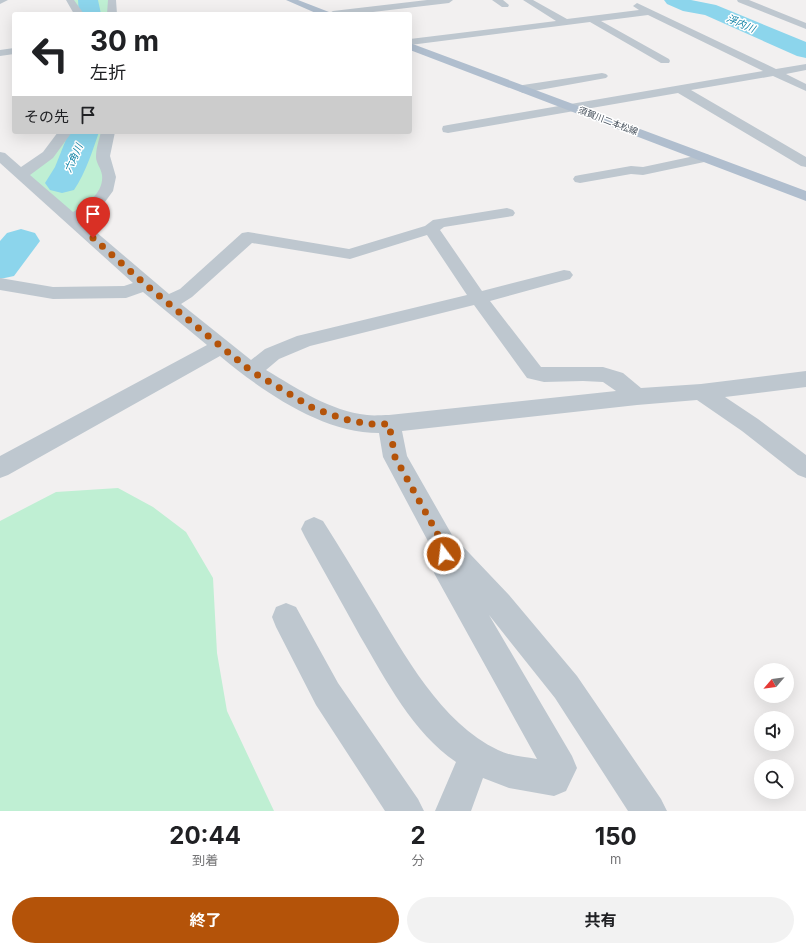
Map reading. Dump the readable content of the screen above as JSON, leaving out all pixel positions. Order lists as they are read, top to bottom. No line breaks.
{"streets":{"main road":["須賀川二本松線"]},"water":["浮内川","六角川"],"north":"bottom left","page":{"turn":["30 m","左折"],"then":"その先","eta":["20:44","到着","2","分","150","m"],"buttons":["終了","共有"]}}
